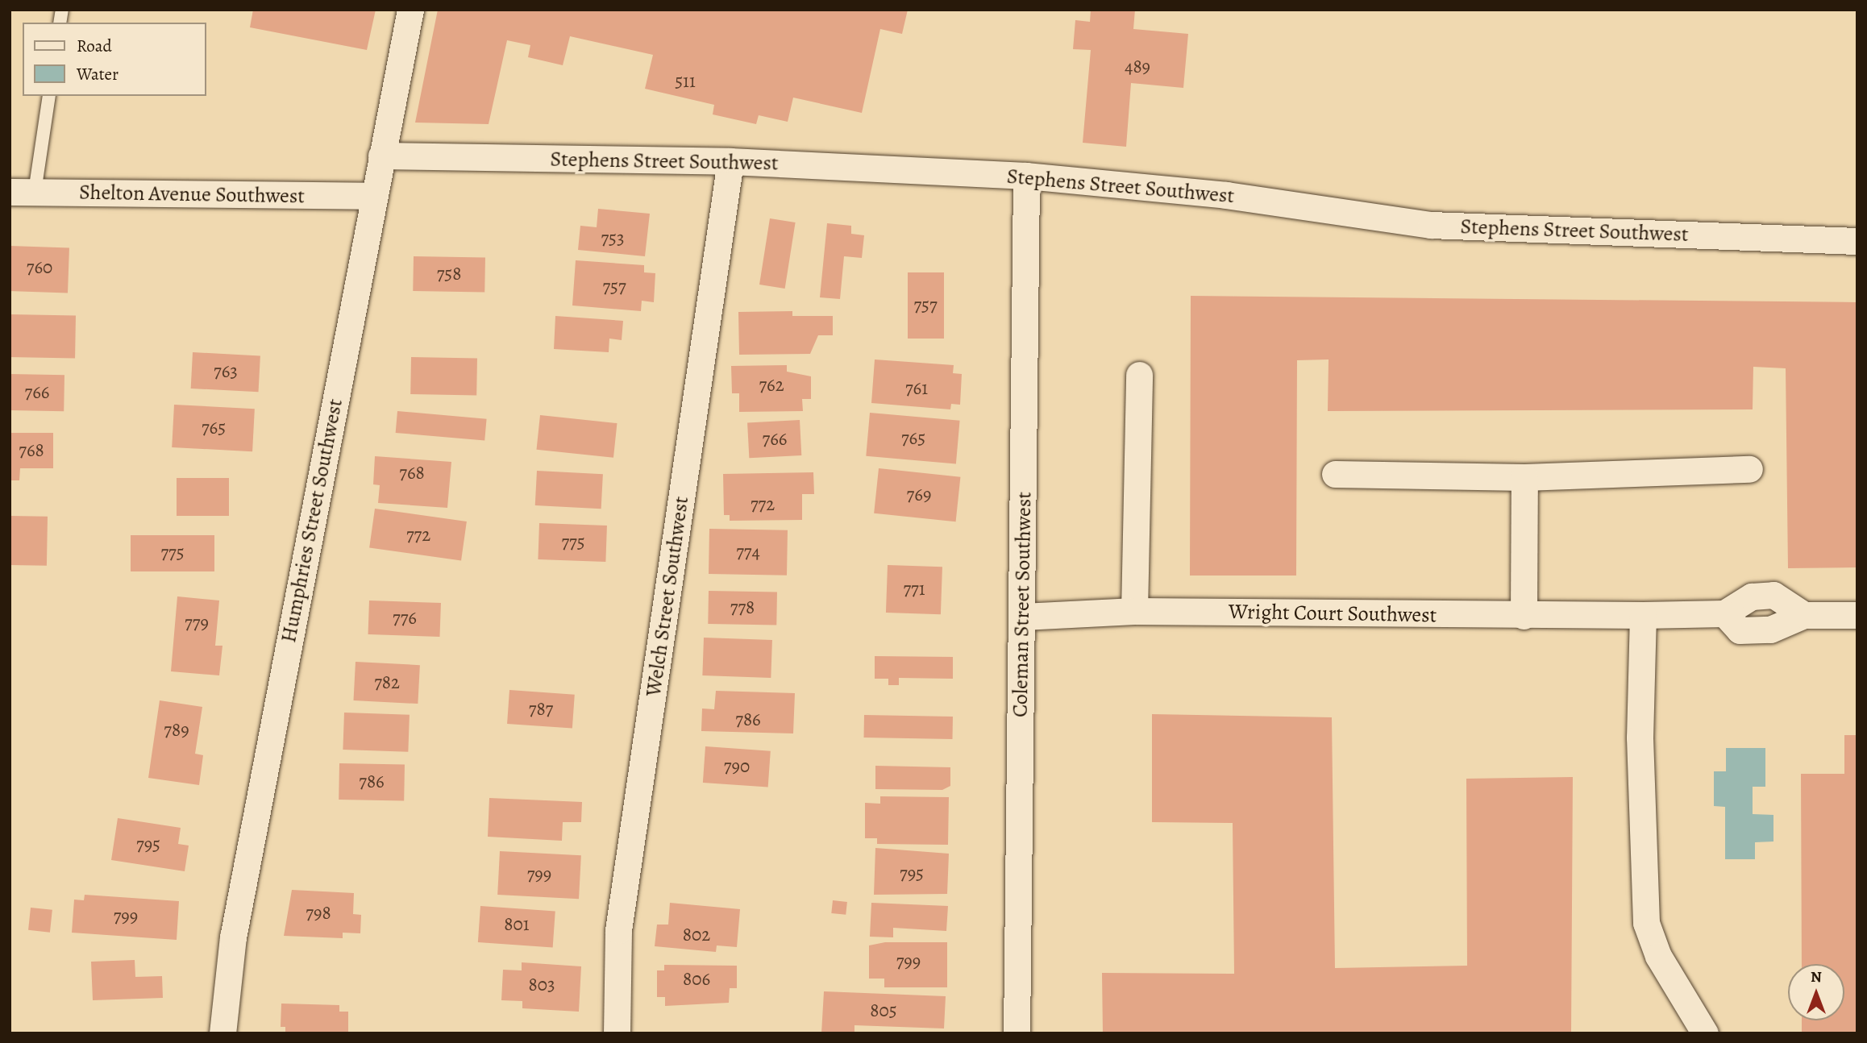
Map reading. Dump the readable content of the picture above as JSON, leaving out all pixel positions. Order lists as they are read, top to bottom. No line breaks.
{"streets":{"street":["Stephens Street Southwest","Shelton Avenue Southwest","Humphries Street Southwest","Welch Street Southwest","Coleman Street Southwest","Wright Court Southwest"]},"crossings":[["Stephens Street Southwest","Humphries Street Southwest"],["Stephens Street Southwest","Welch Street Southwest"],["Stephens Street Southwest","Coleman Street Southwest"],["Shelton Avenue Southwest","Humphries Street Southwest"],["Coleman Street Southwest","Wright Court Southwest"]],"house_numbers":["489","511","753","760","758","757","757","763","762","761","766","765","765","766","768","768","769","772","772","775","774","775","771","778","776","779","782","787","786","789","790","786","795","795","799","798","799","801","802","799","806","803","805"],"legend":["Road","Water"],"north":"top"}
